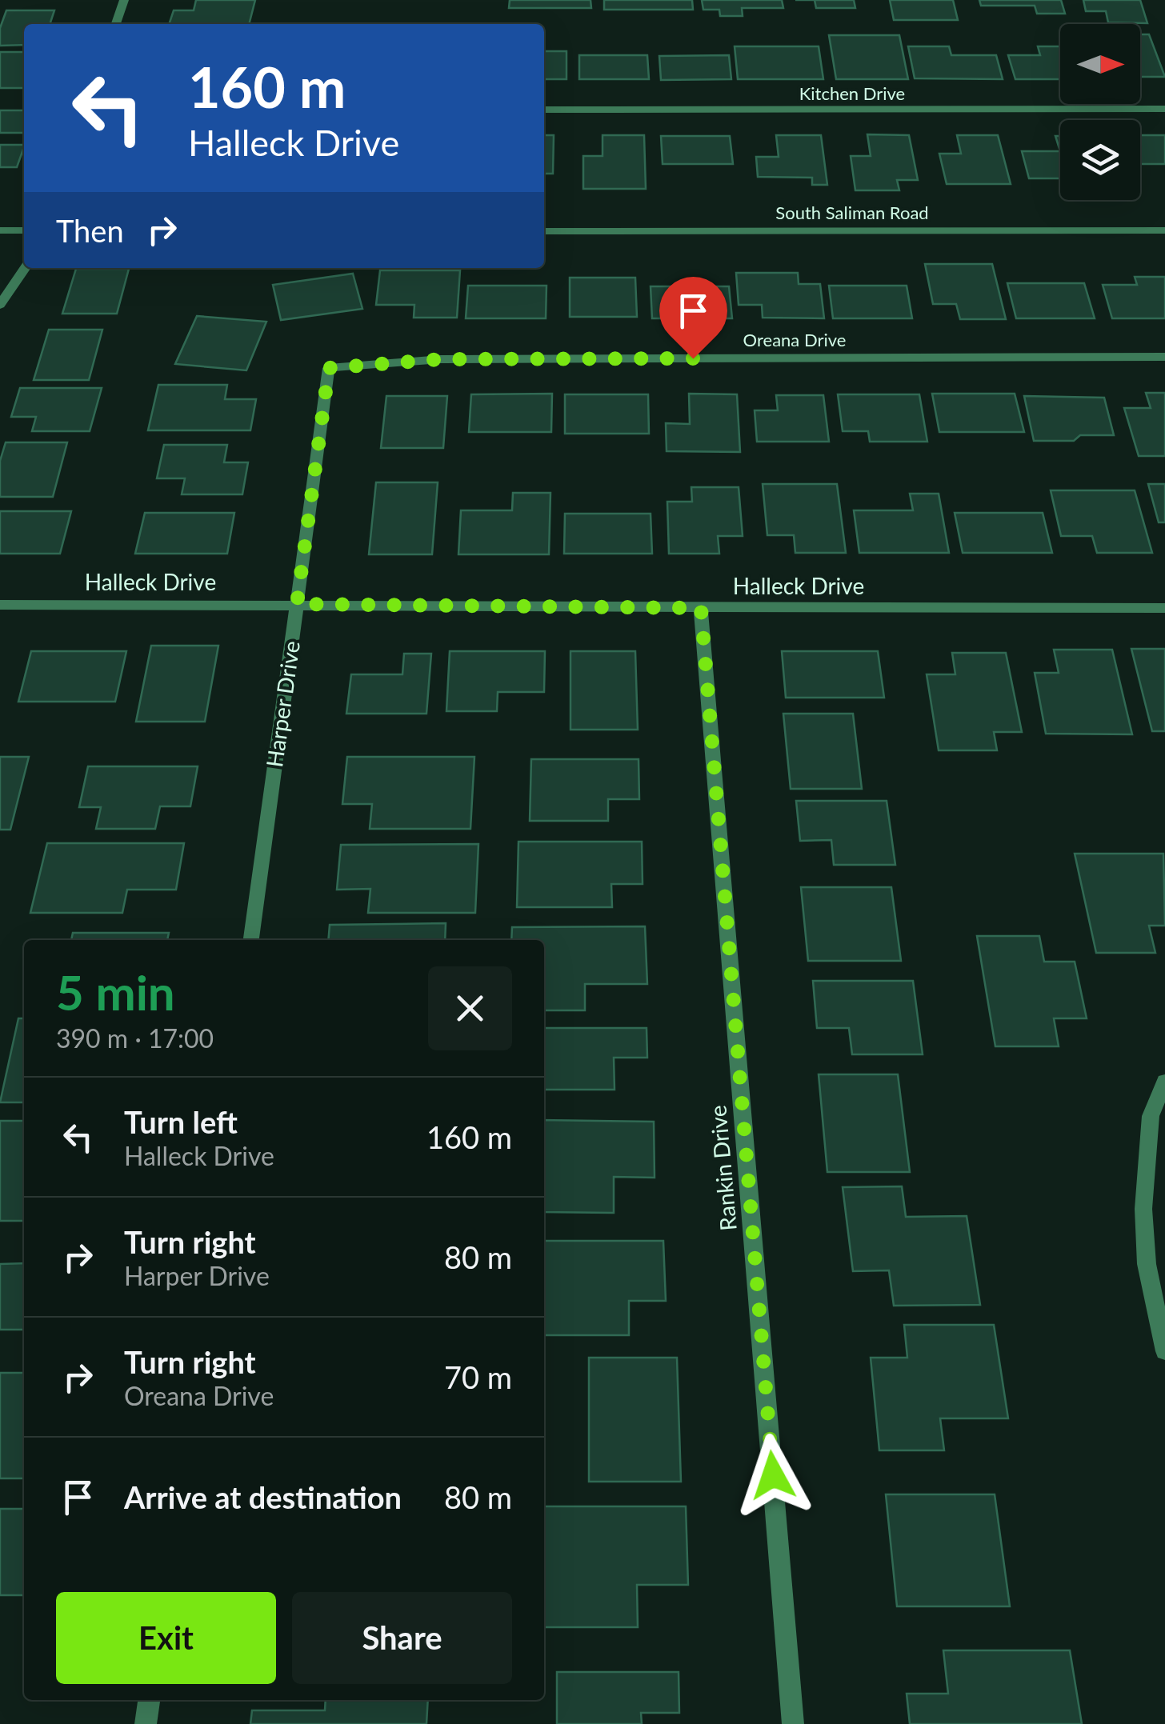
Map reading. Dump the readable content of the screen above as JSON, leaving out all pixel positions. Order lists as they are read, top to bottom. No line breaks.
{"streets":{"street":["Kitchen Drive","South Saliman Road","Oreana Drive","Halleck Drive","Harper Drive","Rankin Drive"]},"crossings":[["Oreana Drive","Harper Drive"],["Halleck Drive","Harper Drive"],["Halleck Drive","Rankin Drive"]],"north":"right","page":{"turn":["160 m","Halleck Drive"],"then":"Then","heading":["5 min","390 m · 17:00"],"list":[{"name":"Turn left","note":"Halleck Drive","value":"160 m"},{"name":"Turn right","note":"Harper Drive","value":"80 m"},{"name":"Turn right","note":"Oreana Drive","value":"70 m"},{"name":"Arrive at destination","value":"80 m"}],"buttons":["Exit","Share"]}}
